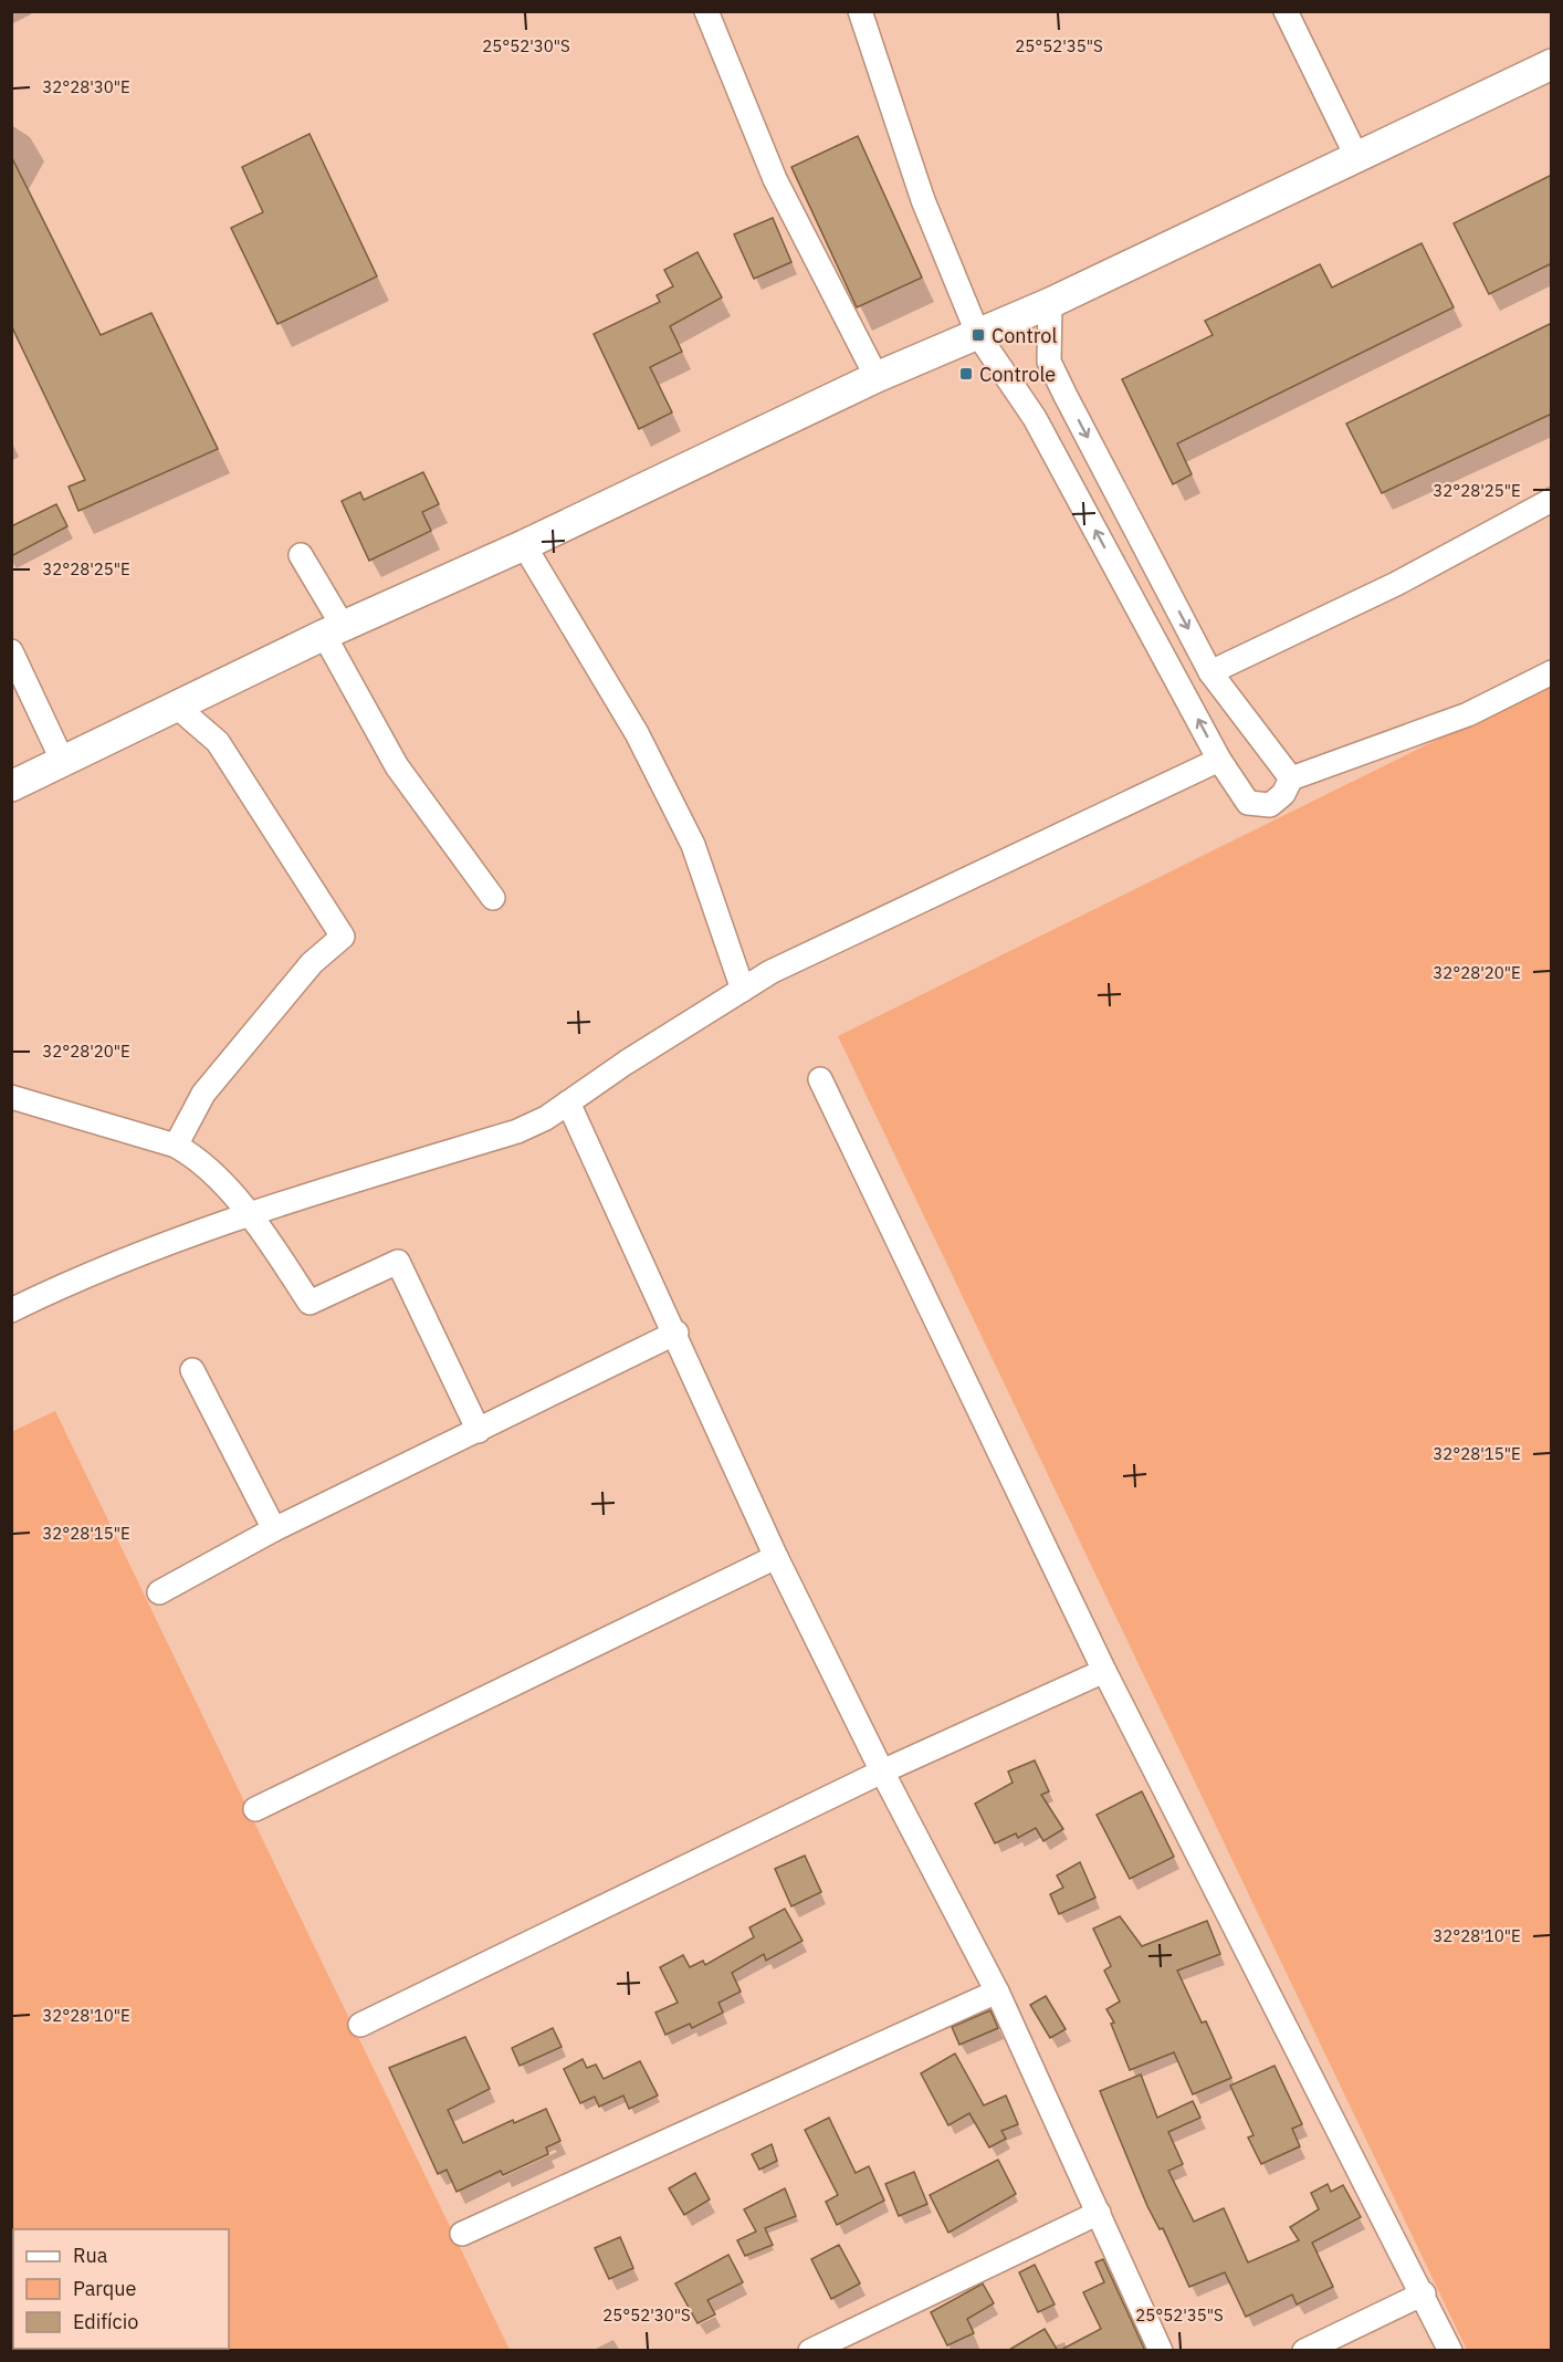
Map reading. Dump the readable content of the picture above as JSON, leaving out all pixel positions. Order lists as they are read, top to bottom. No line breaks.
{"places":{"transit":["Control","Controle"]},"legend":["Rua","Parque","Edifício"],"coordinates":["25°52'30\"S","25°52'35\"S","32°28'30\"E","32°28'25\"E","32°28'20\"E","32°28'15\"E","32°28'10\"E"]}
